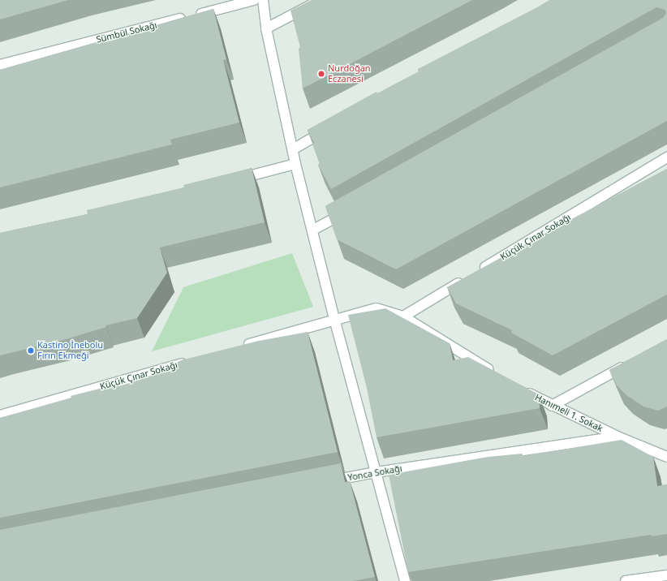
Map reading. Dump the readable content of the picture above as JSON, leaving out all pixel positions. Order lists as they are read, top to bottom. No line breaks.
{"streets":{"street":["Sümbül Sokağı","Küçük Çınar Sokağı","Hanımeli 1. Sokak","Yonca Sokağı"]},"crossings":[["Hanımeli 1. Sokak","Yonca Sokağı"]],"places":["Nurdoğan Eczanesi","Kastino İnebolu Fırın Ekmeği"]}
